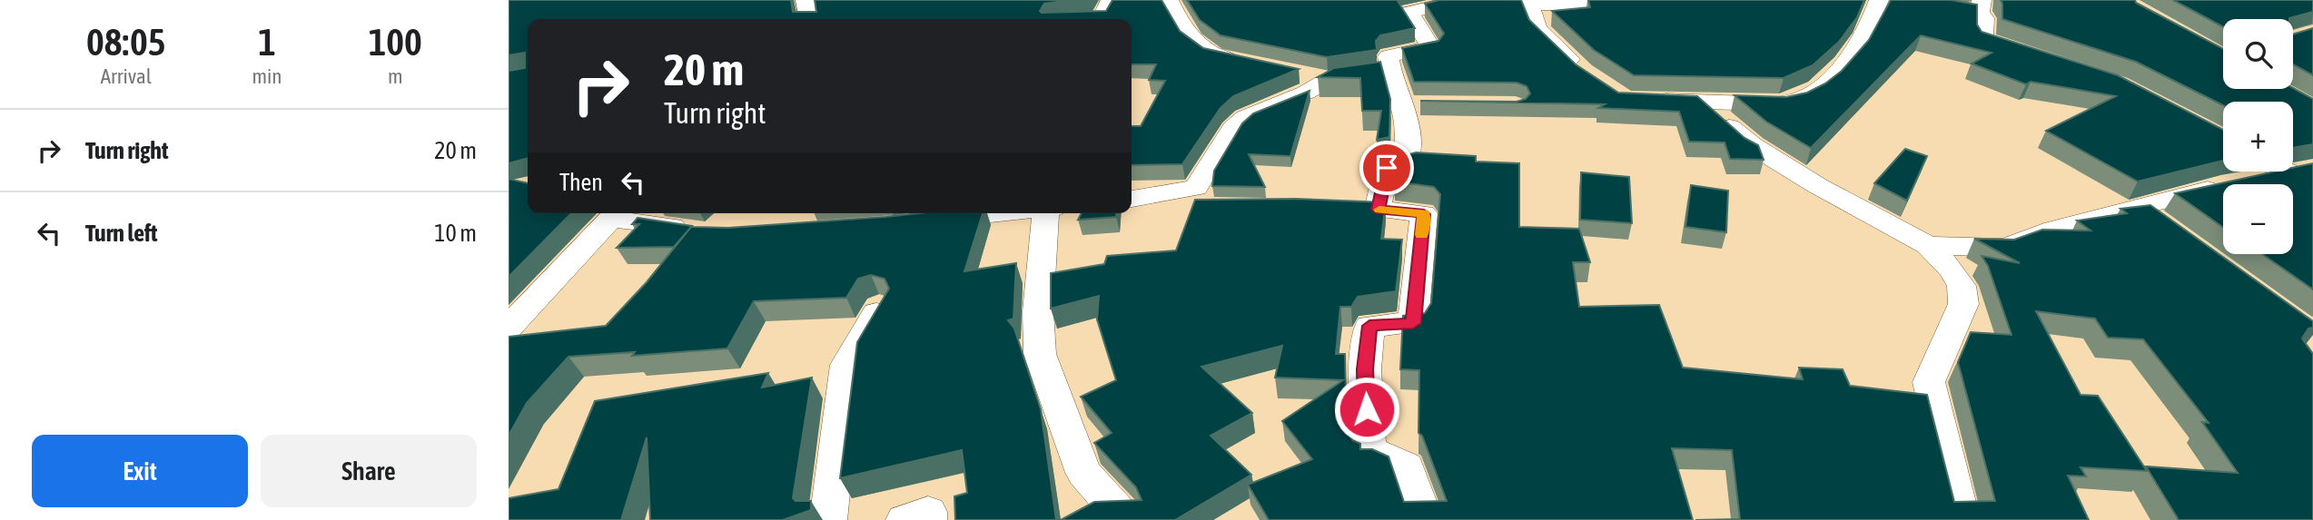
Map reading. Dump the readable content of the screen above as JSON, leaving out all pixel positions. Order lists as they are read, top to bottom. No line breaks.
{"page":{"eta":["08:05","Arrival","1","min","100","m"],"map_buttons":["+","−"],"turn":["20 m","Turn right"],"list":[{"name":"Turn right","value":"20 m"},{"name":"Turn left","value":"10 m"}],"then":"Then","buttons":["Exit","Share"]}}
